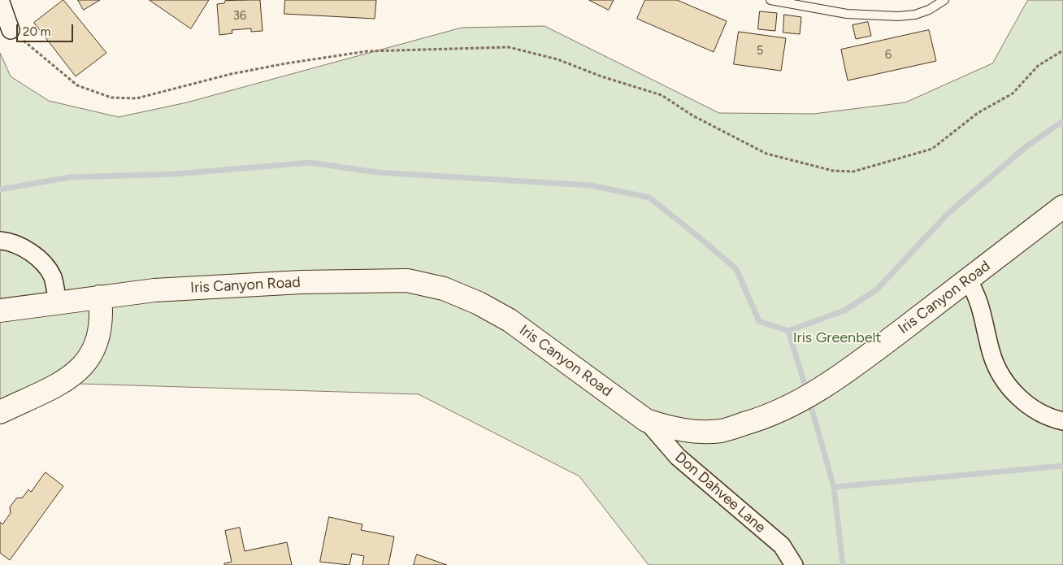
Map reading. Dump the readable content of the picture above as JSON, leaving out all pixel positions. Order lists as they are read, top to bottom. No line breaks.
{"streets":{"street":["Iris Canyon Road","Don Dahvee Lane"]},"crossings":[["Iris Canyon Road","Don Dahvee Lane"]],"parks":["Iris Greenbelt"],"house_numbers":["36","5","6"],"scale_bar":"20 m"}
